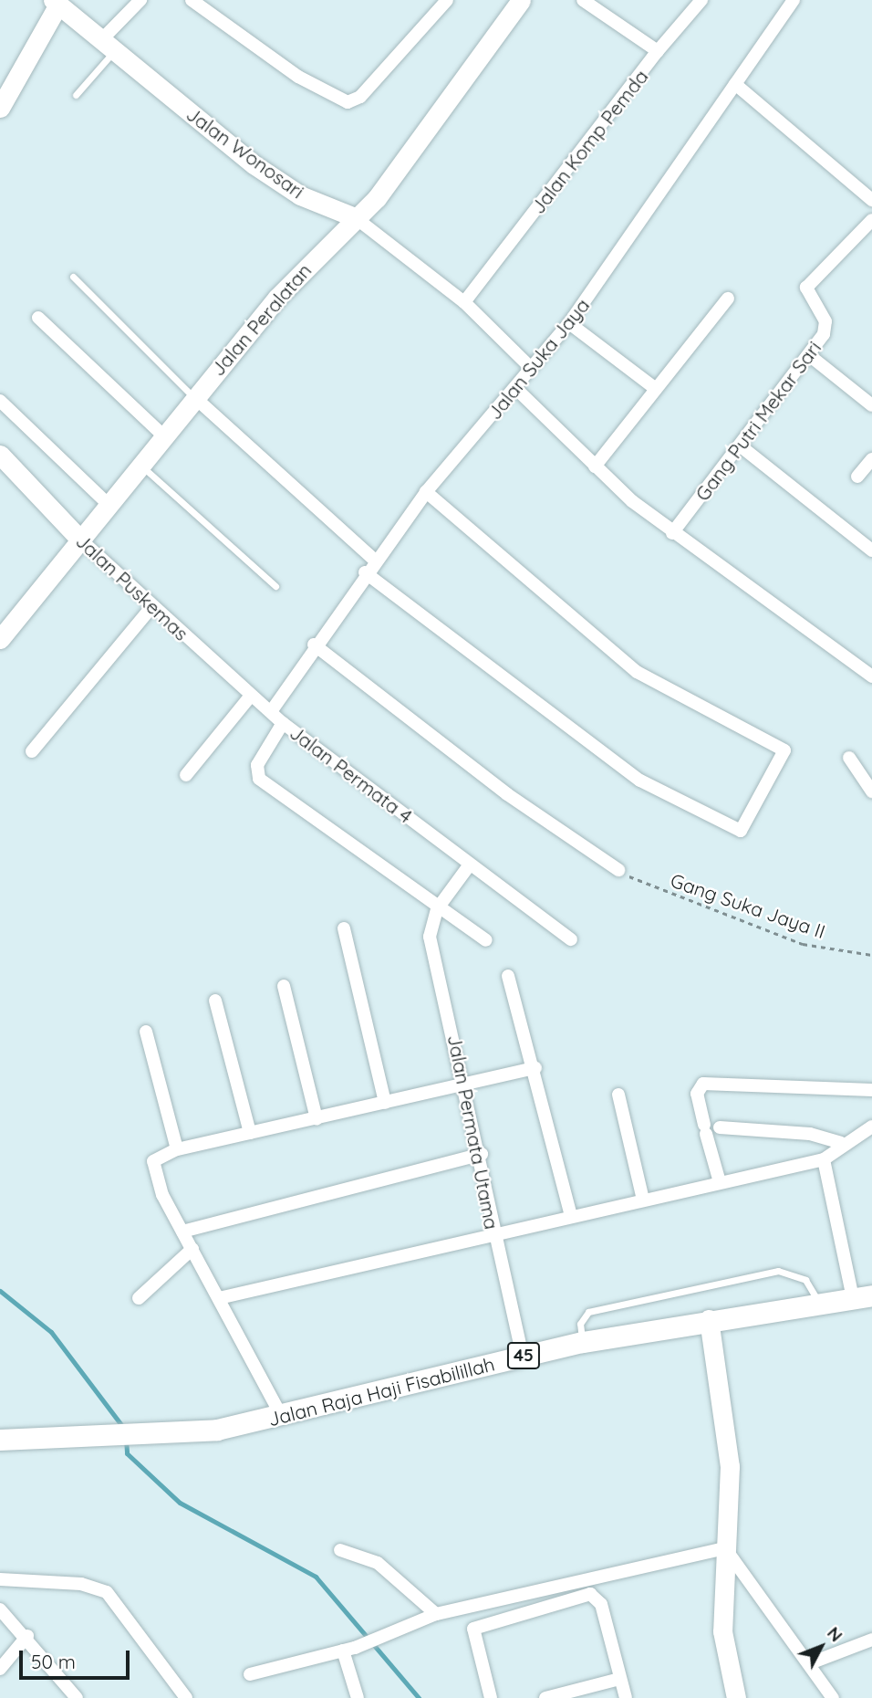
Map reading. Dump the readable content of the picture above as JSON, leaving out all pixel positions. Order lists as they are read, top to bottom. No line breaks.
{"streets":{"main road":["45","Jalan Raja Haji Fisabilillah"],"street":["Jalan Komp Pemda","Jalan Wonosari","Jalan Peralatan","Jalan Suka Jaya","Gang Putri Mekar Sari","Jalan Puskemas","Jalan Permata 4","Jalan Permata Utama"],"path":["Gang Suka Jaya II"]},"crossings":[["Jalan Komp Pemda","Jalan Wonosari"],["Jalan Wonosari","Jalan Peralatan"],["Jalan Wonosari","Jalan Suka Jaya"],["Jalan Peralatan","Jalan Puskemas"],["Jalan Suka Jaya","Jalan Puskemas"],["Jalan Puskemas","Jalan Permata 4"],["Jalan Permata 4","Jalan Permata Utama"],["Jalan Permata Utama","Jalan Raja Haji Fisabilillah"]],"scale_bar":"50 m","north":"top right"}
